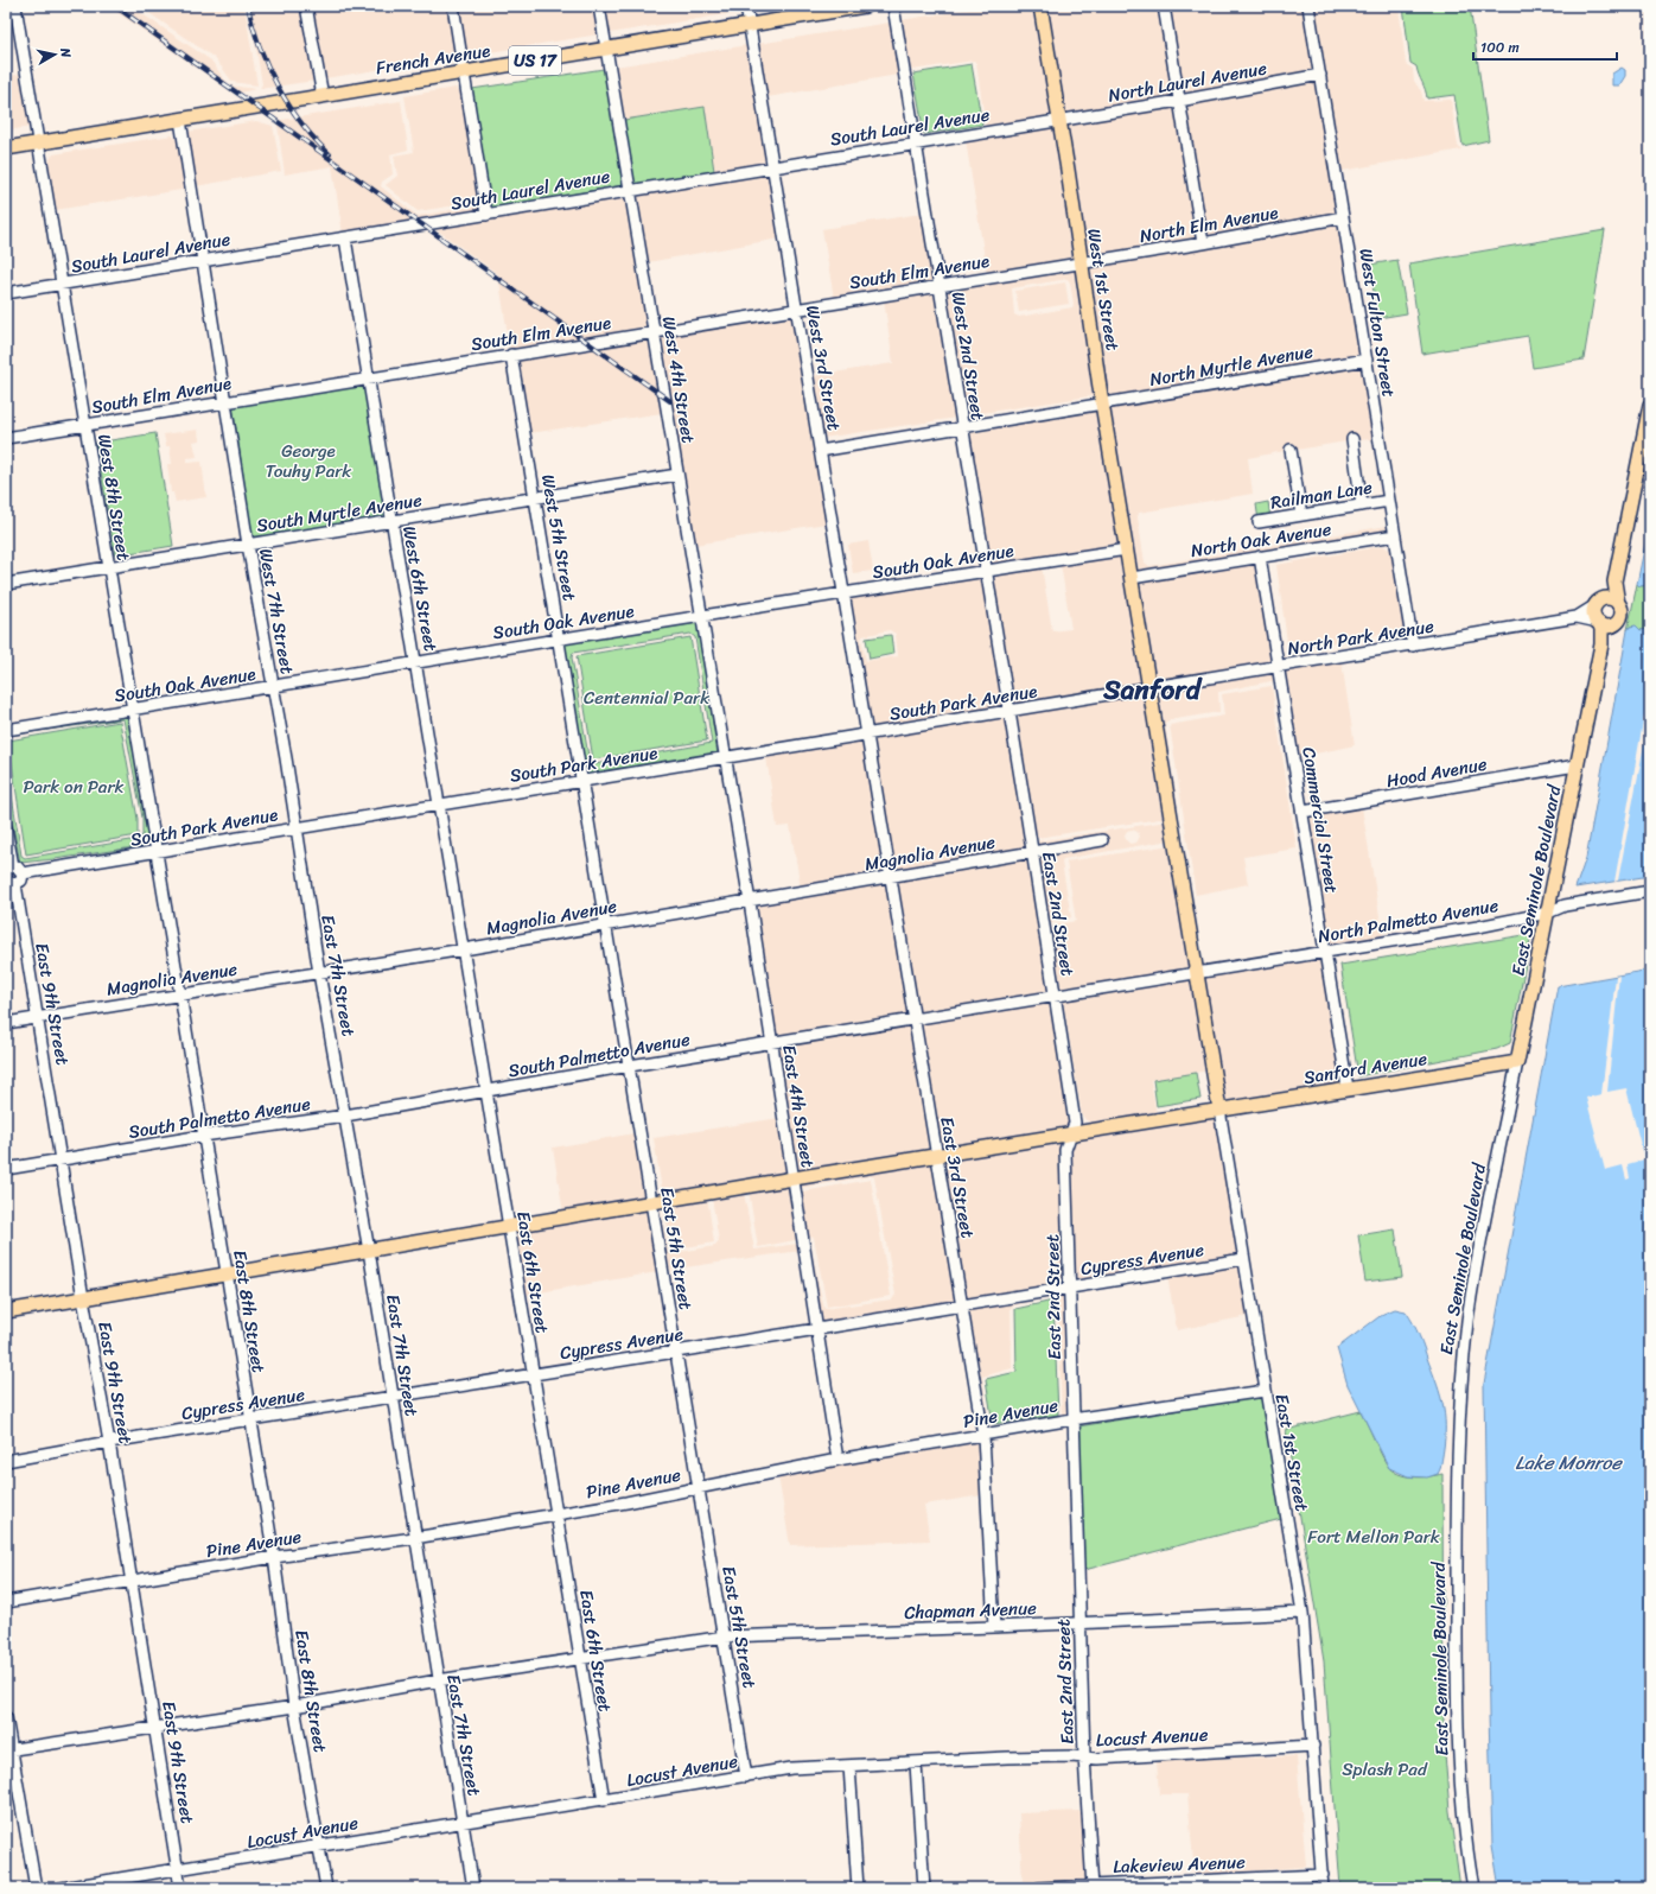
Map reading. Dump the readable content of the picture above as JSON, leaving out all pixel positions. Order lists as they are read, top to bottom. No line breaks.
{"streets":{"main road":["French Avenue","US 17","West 1st Street","East Seminole Boulevard","Sanford Avenue"],"street":["North Laurel Avenue","South Laurel Avenue","North Elm Avenue","South Elm Avenue","West Fulton Street","West 2nd Street","North Myrtle Avenue","West 3rd Street","West 4th Street","Railman Lane","West 8th Street","South Myrtle Avenue","West 5th Street","North Oak Avenue","South Oak Avenue","West 6th Street","West 7th Street","North Park Avenue","South Park Avenue","Hood Avenue","Commercial Street","Magnolia Avenue","East 2nd Street","North Palmetto Avenue","East 7th Street","East 9th Street","South Palmetto Avenue","East 4th Street","East 3rd Street","East 5th Street","Cypress Avenue","East 6th Street","East 8th Street","Pine Avenue","East 1st Street","Chapman Avenue","Locust Avenue","Lakeview Avenue"]},"crossings":[["French Avenue","West 3rd Street"],["French Avenue","West 4th Street"],["French Avenue","West 8th Street"],["French Avenue","West 7th Street"],["North Laurel Avenue","South Laurel Avenue"],["North Laurel Avenue","West 1st Street"],["North Laurel Avenue","West Fulton Street"],["South Laurel Avenue","West 1st Street"],["South Laurel Avenue","West 2nd Street"],["South Laurel Avenue","West 3rd Street"],["South Laurel Avenue","West 4th Street"],["South Laurel Avenue","West 8th Street"],["South Laurel Avenue","West 6th Street"],["South Laurel Avenue","West 7th Street"],["North Elm Avenue","South Elm Avenue"],["North Elm Avenue","West 1st Street"],["North Elm Avenue","West Fulton Street"],["South Elm Avenue","West 1st Street"],["South Elm Avenue","West 2nd Street"],["South Elm Avenue","West 3rd Street"],["South Elm Avenue","West 4th Street"],["South Elm Avenue","West 8th Street"],["South Elm Avenue","West 5th Street"],["South Elm Avenue","West 6th Street"],["South Elm Avenue","West 7th Street"],["West 1st Street","North Myrtle Avenue"],["West 1st Street","North Oak Avenue"],["West 1st Street","South Oak Avenue"],["West 1st Street","North Park Avenue"],["West 1st Street","South Park Avenue"],["West 1st Street","North Palmetto Avenue"],["West 1st Street","South Palmetto Avenue"],["West 1st Street","Sanford Avenue"],["West 1st Street","East 1st Street"],["West Fulton Street","North Myrtle Avenue"],["West Fulton Street","Railman Lane"],["West Fulton Street","North Oak Avenue"],["West Fulton Street","North Park Avenue"],["West 2nd Street","South Oak Avenue"],["West 2nd Street","South Park Avenue"],["West 2nd Street","East 2nd Street"],["West 3rd Street","South Oak Avenue"],["West 3rd Street","South Park Avenue"],["West 3rd Street","East 3rd Street"],["West 4th Street","South Myrtle Avenue"],["West 4th Street","South Oak Avenue"],["West 4th Street","South Park Avenue"],["West 4th Street","East 4th Street"],["West 8th Street","South Myrtle Avenue"],["West 8th Street","South Oak Avenue"],["West 8th Street","South Park Avenue"],["West 8th Street","East 8th Street"],["South Myrtle Avenue","West 5th Street"],["South Myrtle Avenue","West 6th Street"],["South Myrtle Avenue","West 7th Street"],["West 5th Street","South Oak Avenue"],["West 5th Street","South Park Avenue"],["West 5th Street","East 5th Street"],["North Oak Avenue","Commercial Street"],["South Oak Avenue","West 6th Street"],["South Oak Avenue","West 7th Street"],["West 6th Street","South Park Avenue"],["West 6th Street","East 6th Street"],["West 7th Street","South Park Avenue"],["West 7th Street","East 7th Street"],["North Park Avenue","South Park Avenue"],["North Park Avenue","Commercial Street"],["South Park Avenue","East 2nd Street"],["South Park Avenue","East 7th Street"],["South Park Avenue","East 4th Street"],["South Park Avenue","East 3rd Street"],["South Park Avenue","East 5th Street"],["South Park Avenue","East 6th Street"],["South Park Avenue","East 8th Street"],["Hood Avenue","Commercial Street"],["Hood Avenue","East Seminole Boulevard"],["Commercial Street","North Palmetto Avenue"],["Commercial Street","Sanford Avenue"],["Magnolia Avenue","East 2nd Street"],["Magnolia Avenue","East 7th Street"],["Magnolia Avenue","East 9th Street"],["Magnolia Avenue","East 4th Street"],["Magnolia Avenue","East 3rd Street"],["Magnolia Avenue","East 5th Street"],["Magnolia Avenue","East 6th Street"],["Magnolia Avenue","East 8th Street"],["East Seminole Boulevard","North Palmetto Avenue"],["East Seminole Boulevard","Sanford Avenue"],["East 2nd Street","South Palmetto Avenue"],["East 2nd Street","Sanford Avenue"],["East 2nd Street","Cypress Avenue"],["East 2nd Street","Pine Avenue"],["East 2nd Street","Chapman Avenue"],["East 2nd Street","Locust Avenue"],["East 2nd Street","Lakeview Avenue"],["North Palmetto Avenue","South Palmetto Avenue"],["East 7th Street","South Palmetto Avenue"],["East 7th Street","Sanford Avenue"],["East 7th Street","Cypress Avenue"],["East 7th Street","Pine Avenue"],["East 7th Street","Chapman Avenue"],["East 7th Street","Locust Avenue"],["East 9th Street","South Palmetto Avenue"],["East 9th Street","Sanford Avenue"],["East 9th Street","Cypress Avenue"],["East 9th Street","Pine Avenue"],["East 9th Street","Chapman Avenue"],["East 9th Street","Locust Avenue"],["South Palmetto Avenue","East 4th Street"],["South Palmetto Avenue","East 3rd Street"],["South Palmetto Avenue","East 5th Street"],["South Palmetto Avenue","East 6th Street"],["South Palmetto Avenue","East 8th Street"],["Sanford Avenue","East 4th Street"],["Sanford Avenue","East 3rd Street"],["Sanford Avenue","East 5th Street"],["Sanford Avenue","East 6th Street"],["Sanford Avenue","East 8th Street"],["Sanford Avenue","East 1st Street"],["East 4th Street","Cypress Avenue"],["East 4th Street","Pine Avenue"],["East 3rd Street","Cypress Avenue"],["East 3rd Street","Pine Avenue"],["East 3rd Street","Chapman Avenue"],["East 5th Street","Cypress Avenue"],["East 5th Street","Pine Avenue"],["East 5th Street","Chapman Avenue"],["East 5th Street","Locust Avenue"],["Cypress Avenue","East 6th Street"],["Cypress Avenue","East 8th Street"],["Cypress Avenue","East 1st Street"],["East 6th Street","Pine Avenue"],["East 6th Street","Chapman Avenue"],["East 6th Street","Locust Avenue"],["East 8th Street","Pine Avenue"],["East 8th Street","Chapman Avenue"],["East 8th Street","Locust Avenue"],["Pine Avenue","East 1st Street"],["East 1st Street","Chapman Avenue"],["East 1st Street","Locust Avenue"],["East 1st Street","Lakeview Avenue"]],"districts":["Sanford"],"water":["Lake Monroe"],"parks":["George Touhy Park","Centennial Park","Park on Park","Fort Mellon Park","Splash Pad"],"scale_bar":"100 m","north":"right"}
